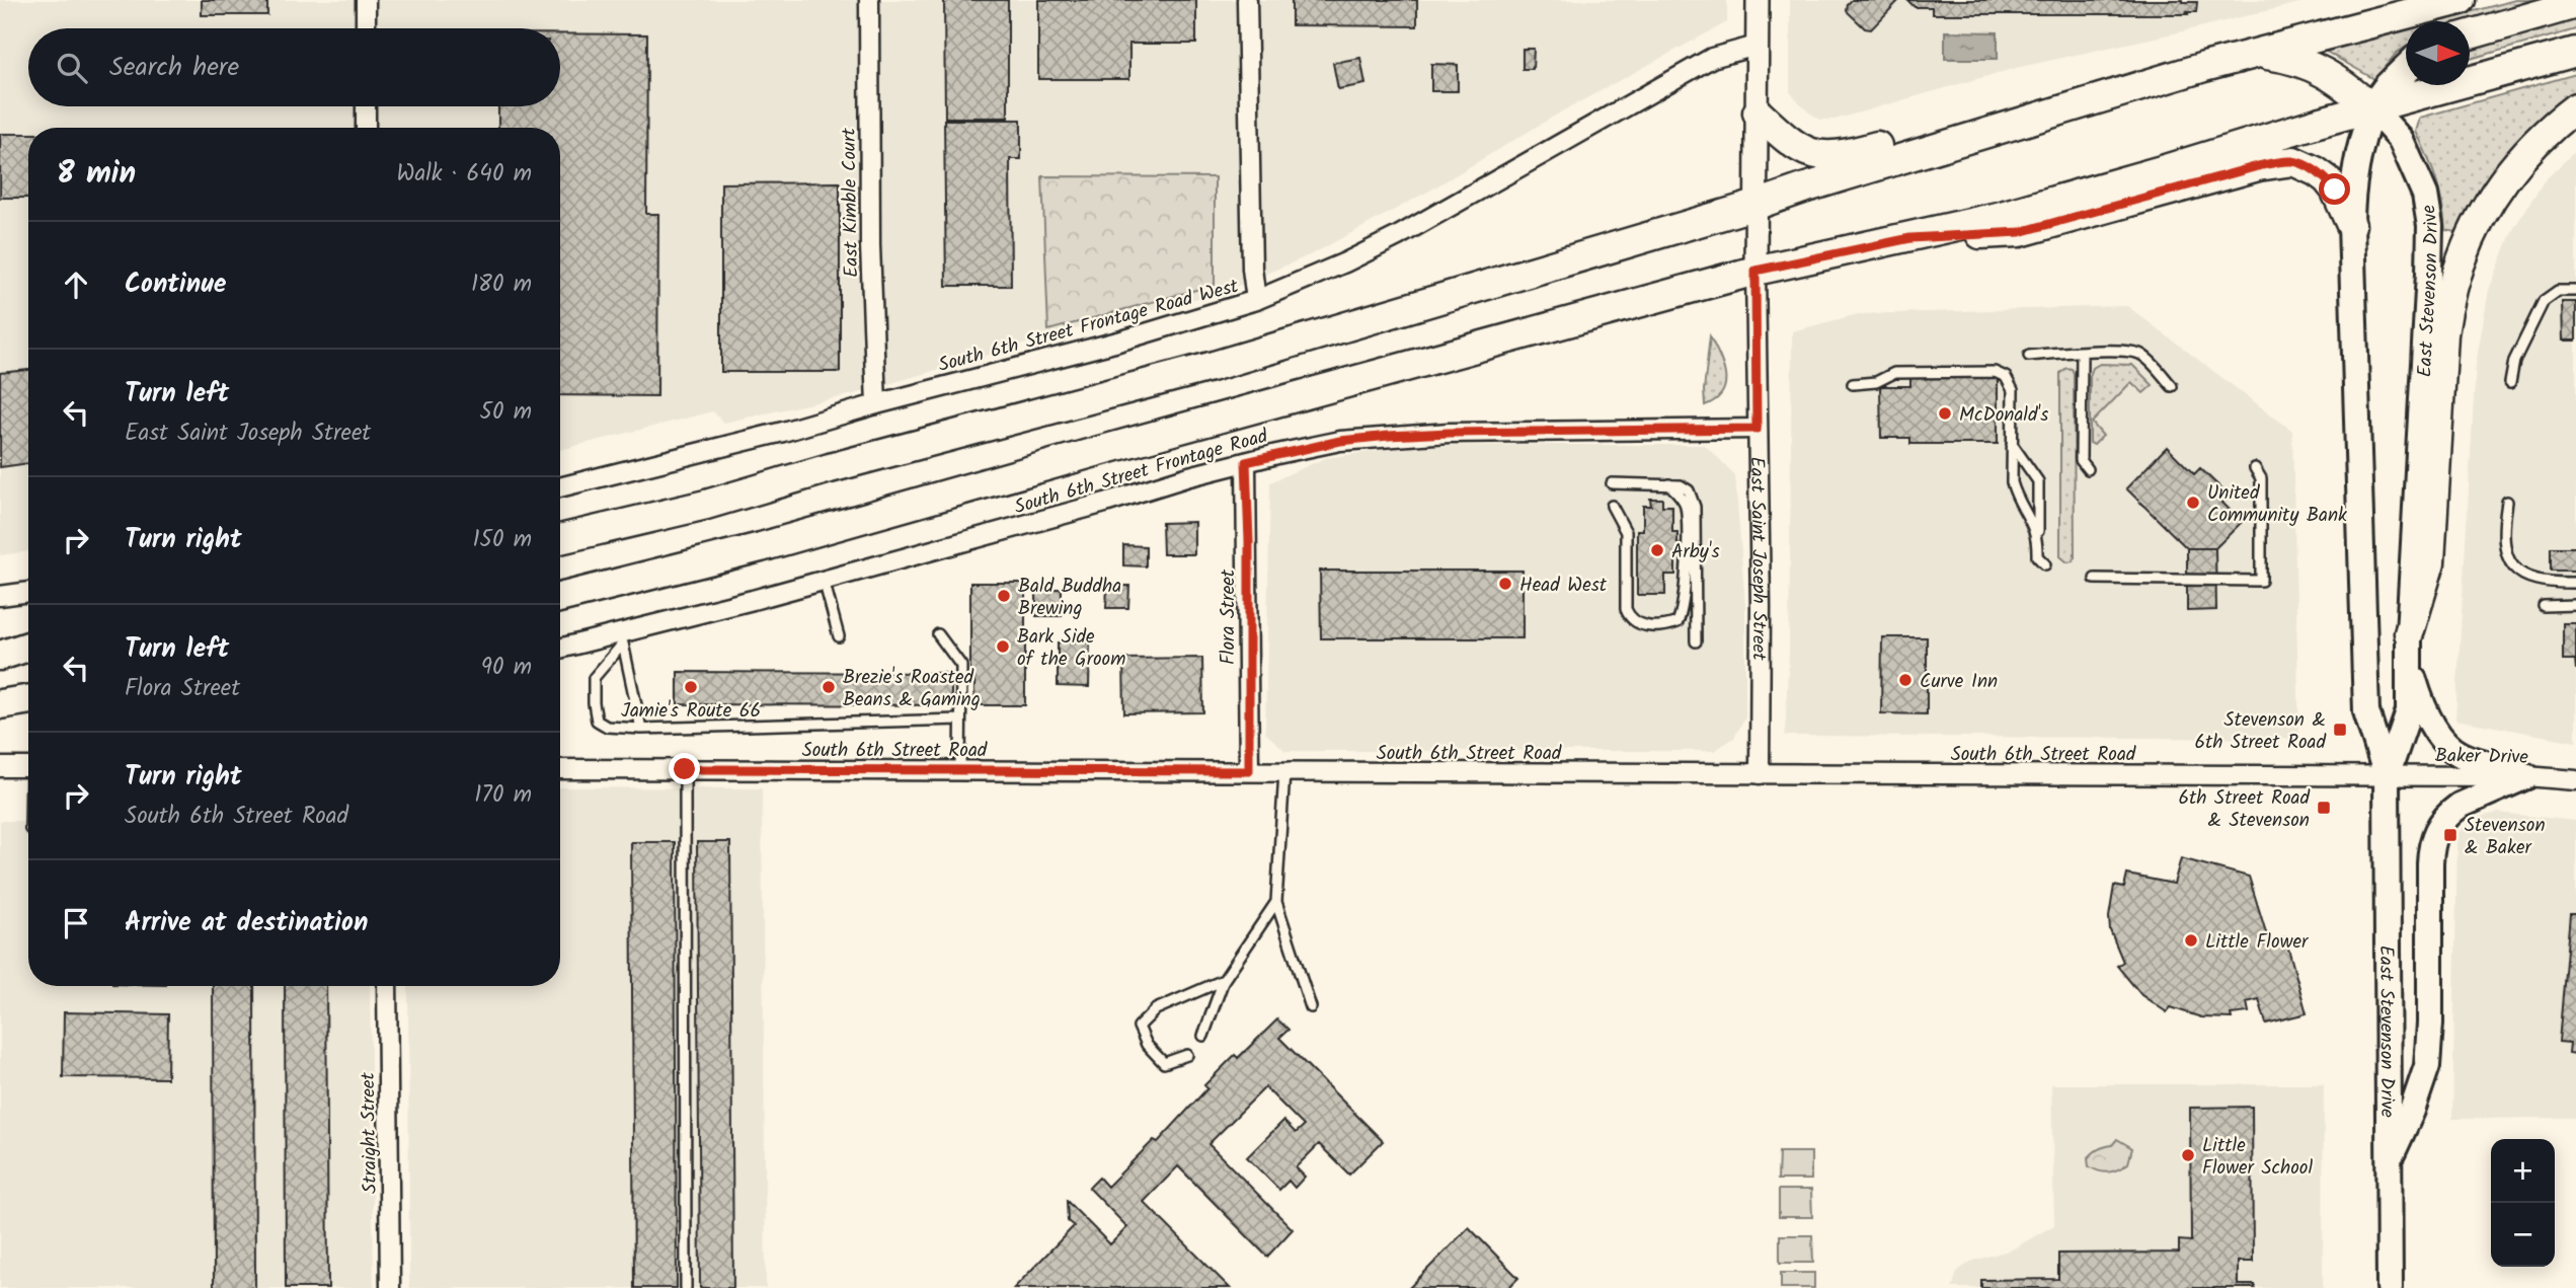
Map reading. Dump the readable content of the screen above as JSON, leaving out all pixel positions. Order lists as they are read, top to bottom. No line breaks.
{"streets":{"main road":["East Stevenson Drive"],"street":["East Kimble Court","South 6th Street Frontage Road West","South 6th Street Frontage Road","East Saint Joseph Street","Flora Street","South 6th Street Road","Baker Drive","Straight Street"]},"crossings":[["East Kimble Court","South 6th Street Frontage Road West"],["East Stevenson Drive","South 6th Street Road"],["East Stevenson Drive","Baker Drive"],["South 6th Street Frontage Road West","East Saint Joseph Street"],["South 6th Street Frontage Road","East Saint Joseph Street"],["South 6th Street Frontage Road","Flora Street"],["East Saint Joseph Street","South 6th Street Road"],["Flora Street","South 6th Street Road"],["South 6th Street Road","Baker Drive"]],"places":{"other":["McDonald's","United Community Bank","Arby's","Head West","Bald Buddha Brewing","Bark Side of the Groom","Curve Inn","Jamie's Route 66","Brezie's Roasted Beans & Gaming","Little Flower","Little Flower School"],"transit":["Stevenson & 6th Street Road","6th Street Road & Stevenson","Stevenson & Baker"]},"north":"right","page":{"search":"Search here","heading":["8 min","Walk · 640 m"],"list":[["Continue","180 m"],["Turn left","East Saint Joseph Street","50 m"],["Turn right","150 m"],["Turn left","Flora Street","90 m"],["Turn right","South 6th Street Road","170 m"],"Arrive at destination"],"map_buttons":["+","−"]}}
